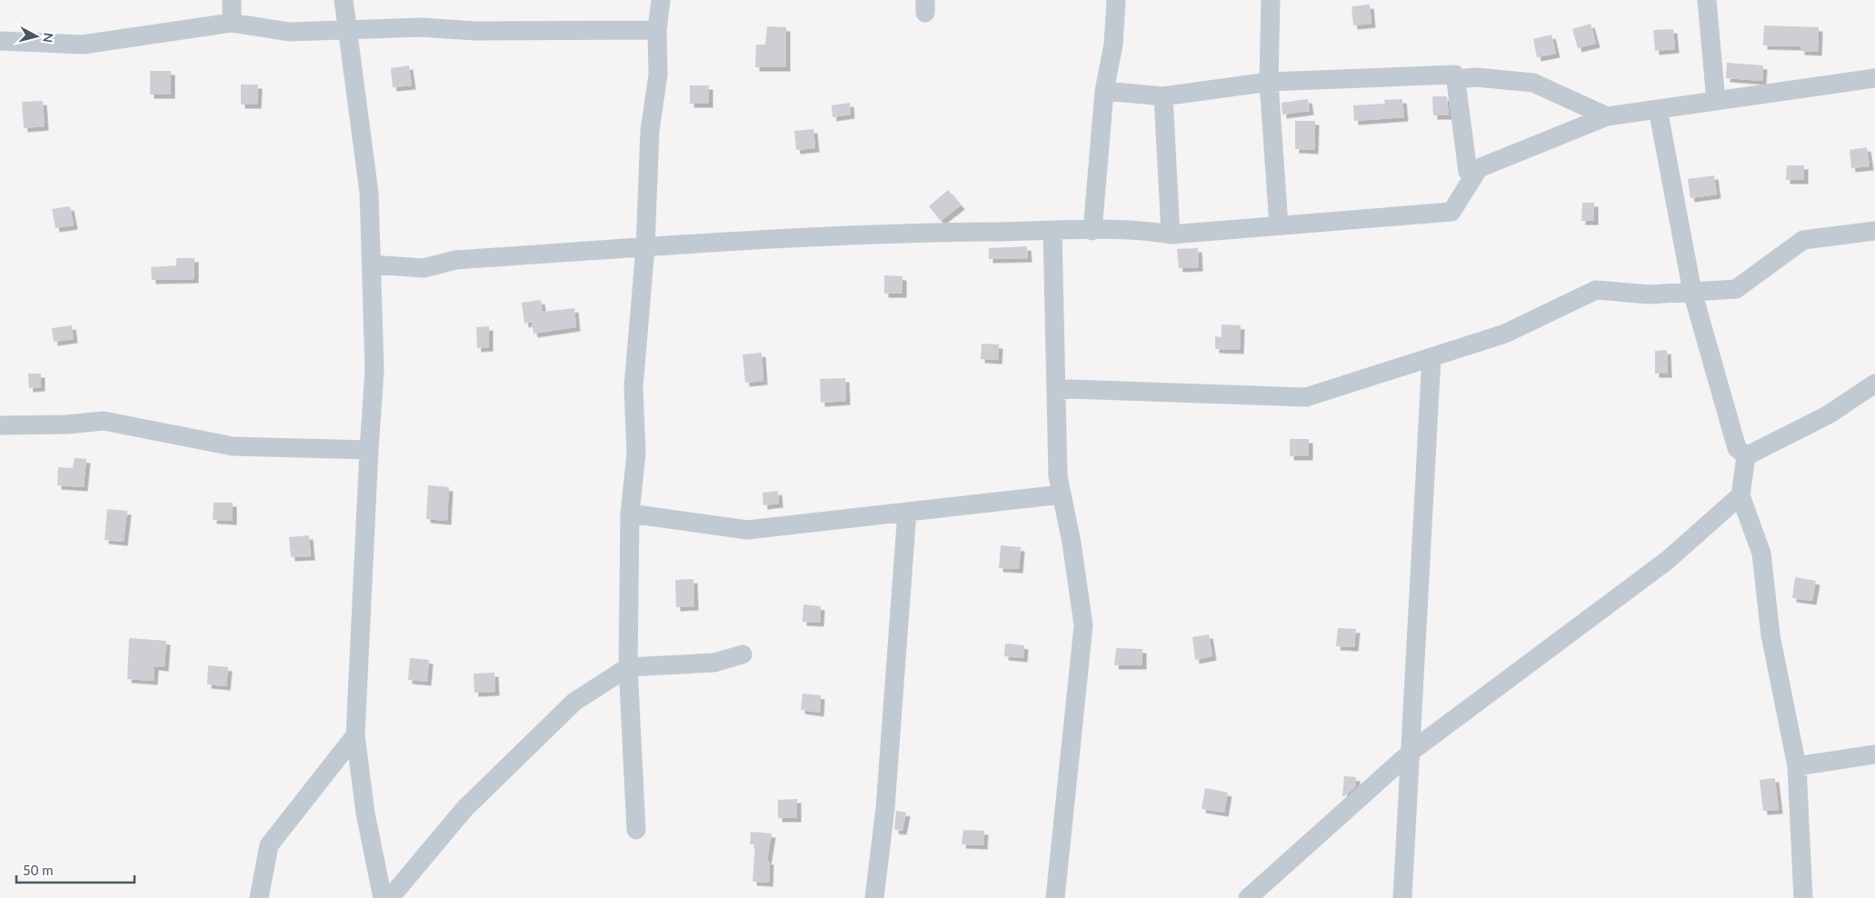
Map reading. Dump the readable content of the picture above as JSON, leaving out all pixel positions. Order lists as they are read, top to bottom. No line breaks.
{"scale_bar":"50 m","north":"right"}
